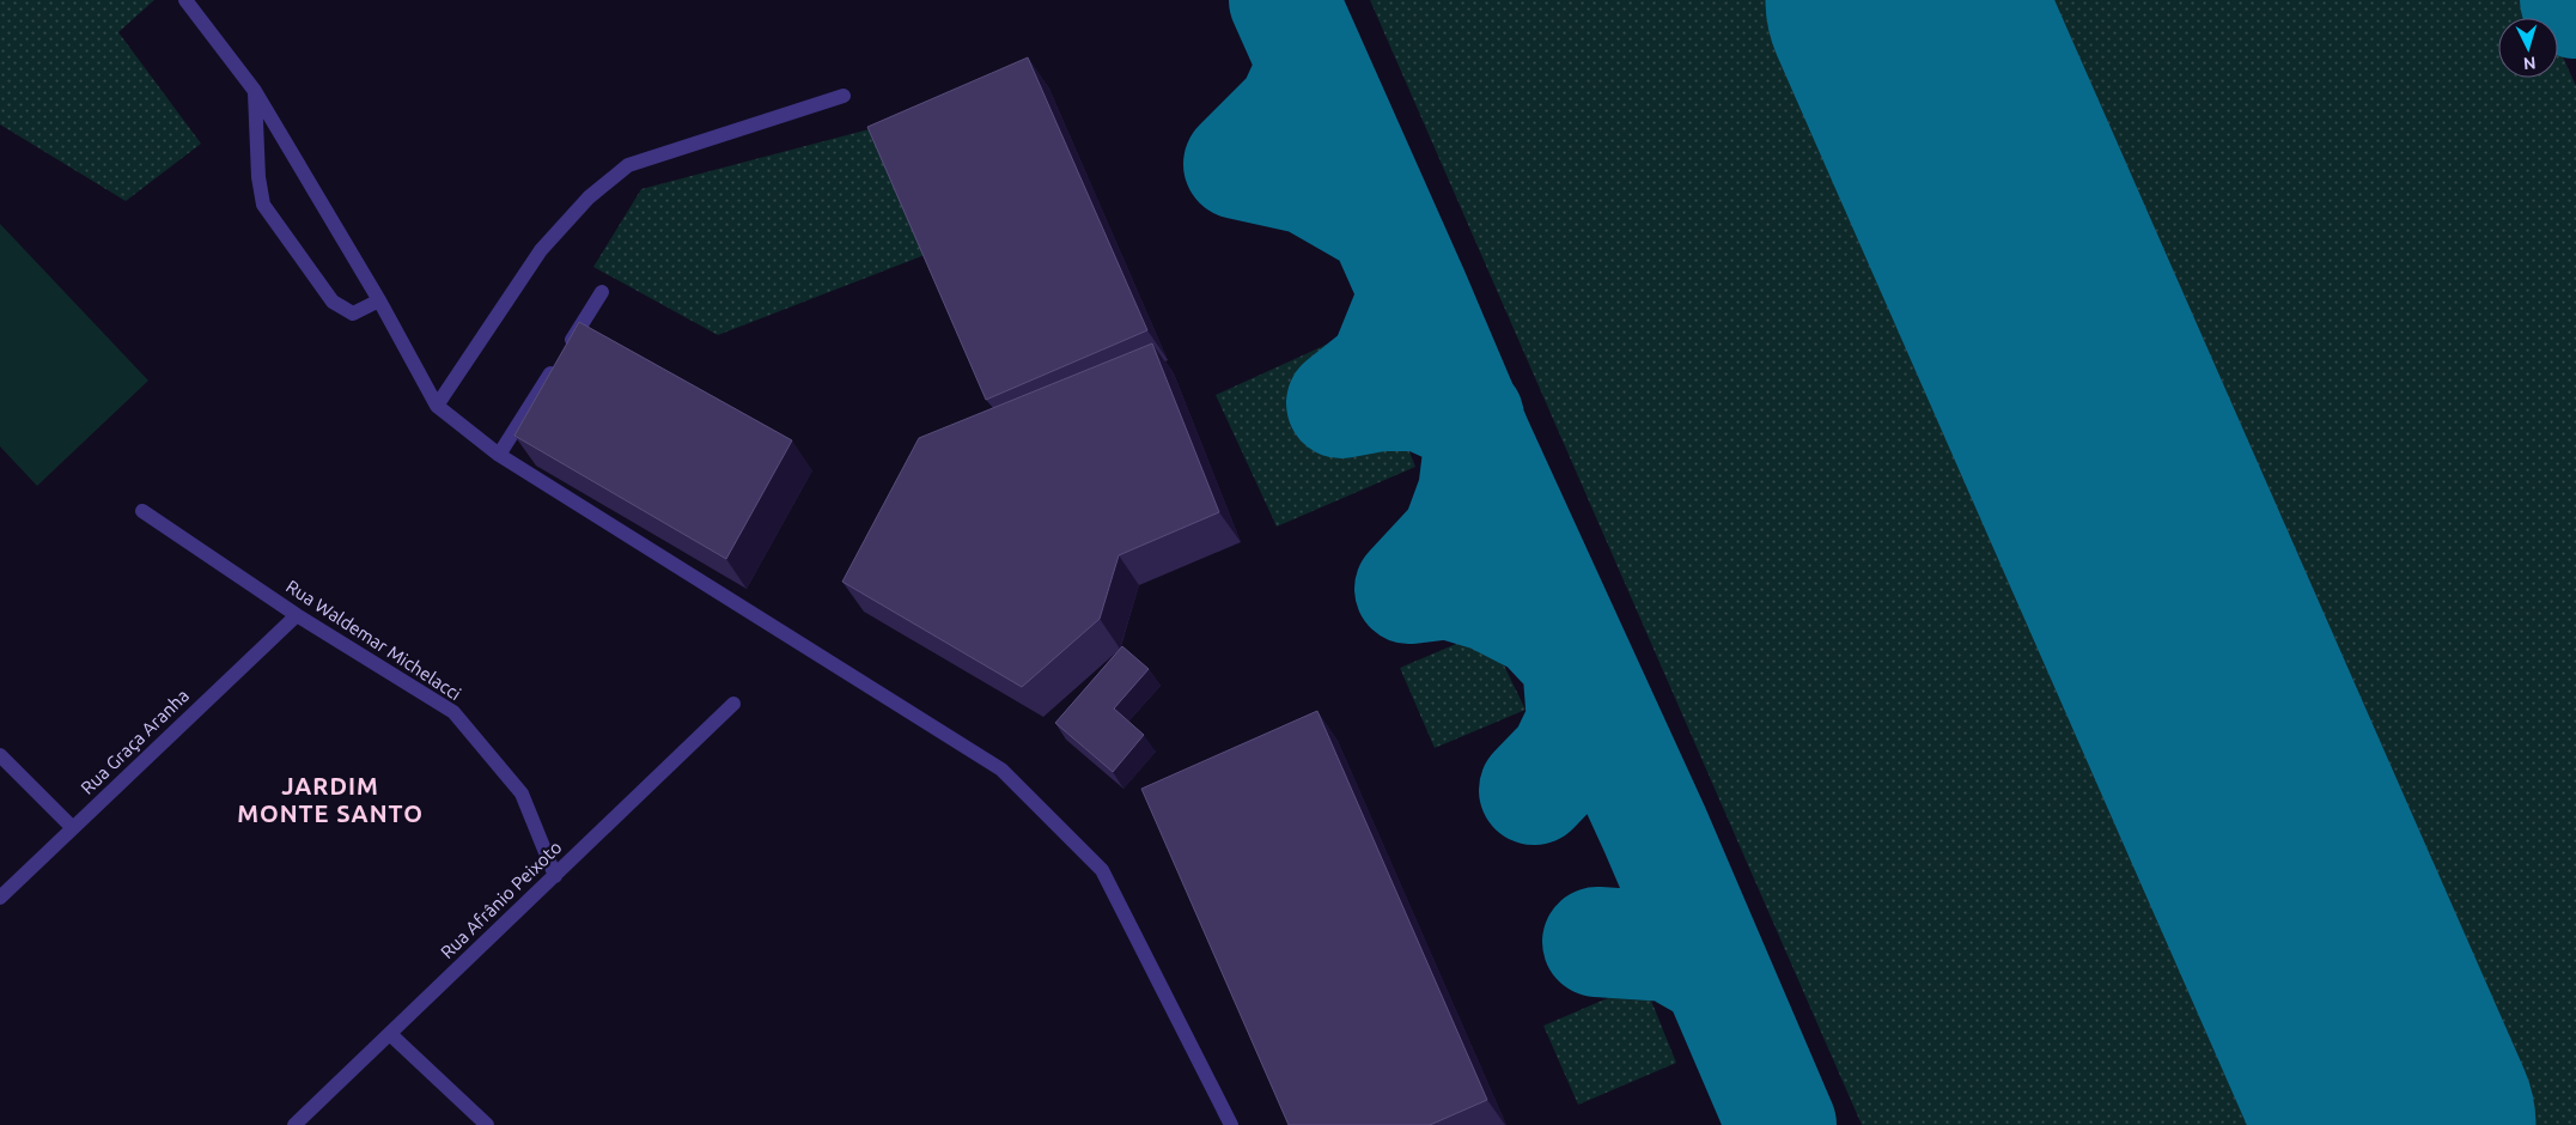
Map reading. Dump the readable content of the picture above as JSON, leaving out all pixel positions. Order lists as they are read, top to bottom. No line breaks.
{"streets":{"street":["Rua Waldemar Michelacci","Rua Graça Aranha","Rua Afrânio Peixoto"]},"crossings":[["Rua Waldemar Michelacci","Rua Graça Aranha"],["Rua Waldemar Michelacci","Rua Afrânio Peixoto"]],"districts":["JARDIM MONTE SANTO"],"north":"bottom"}
